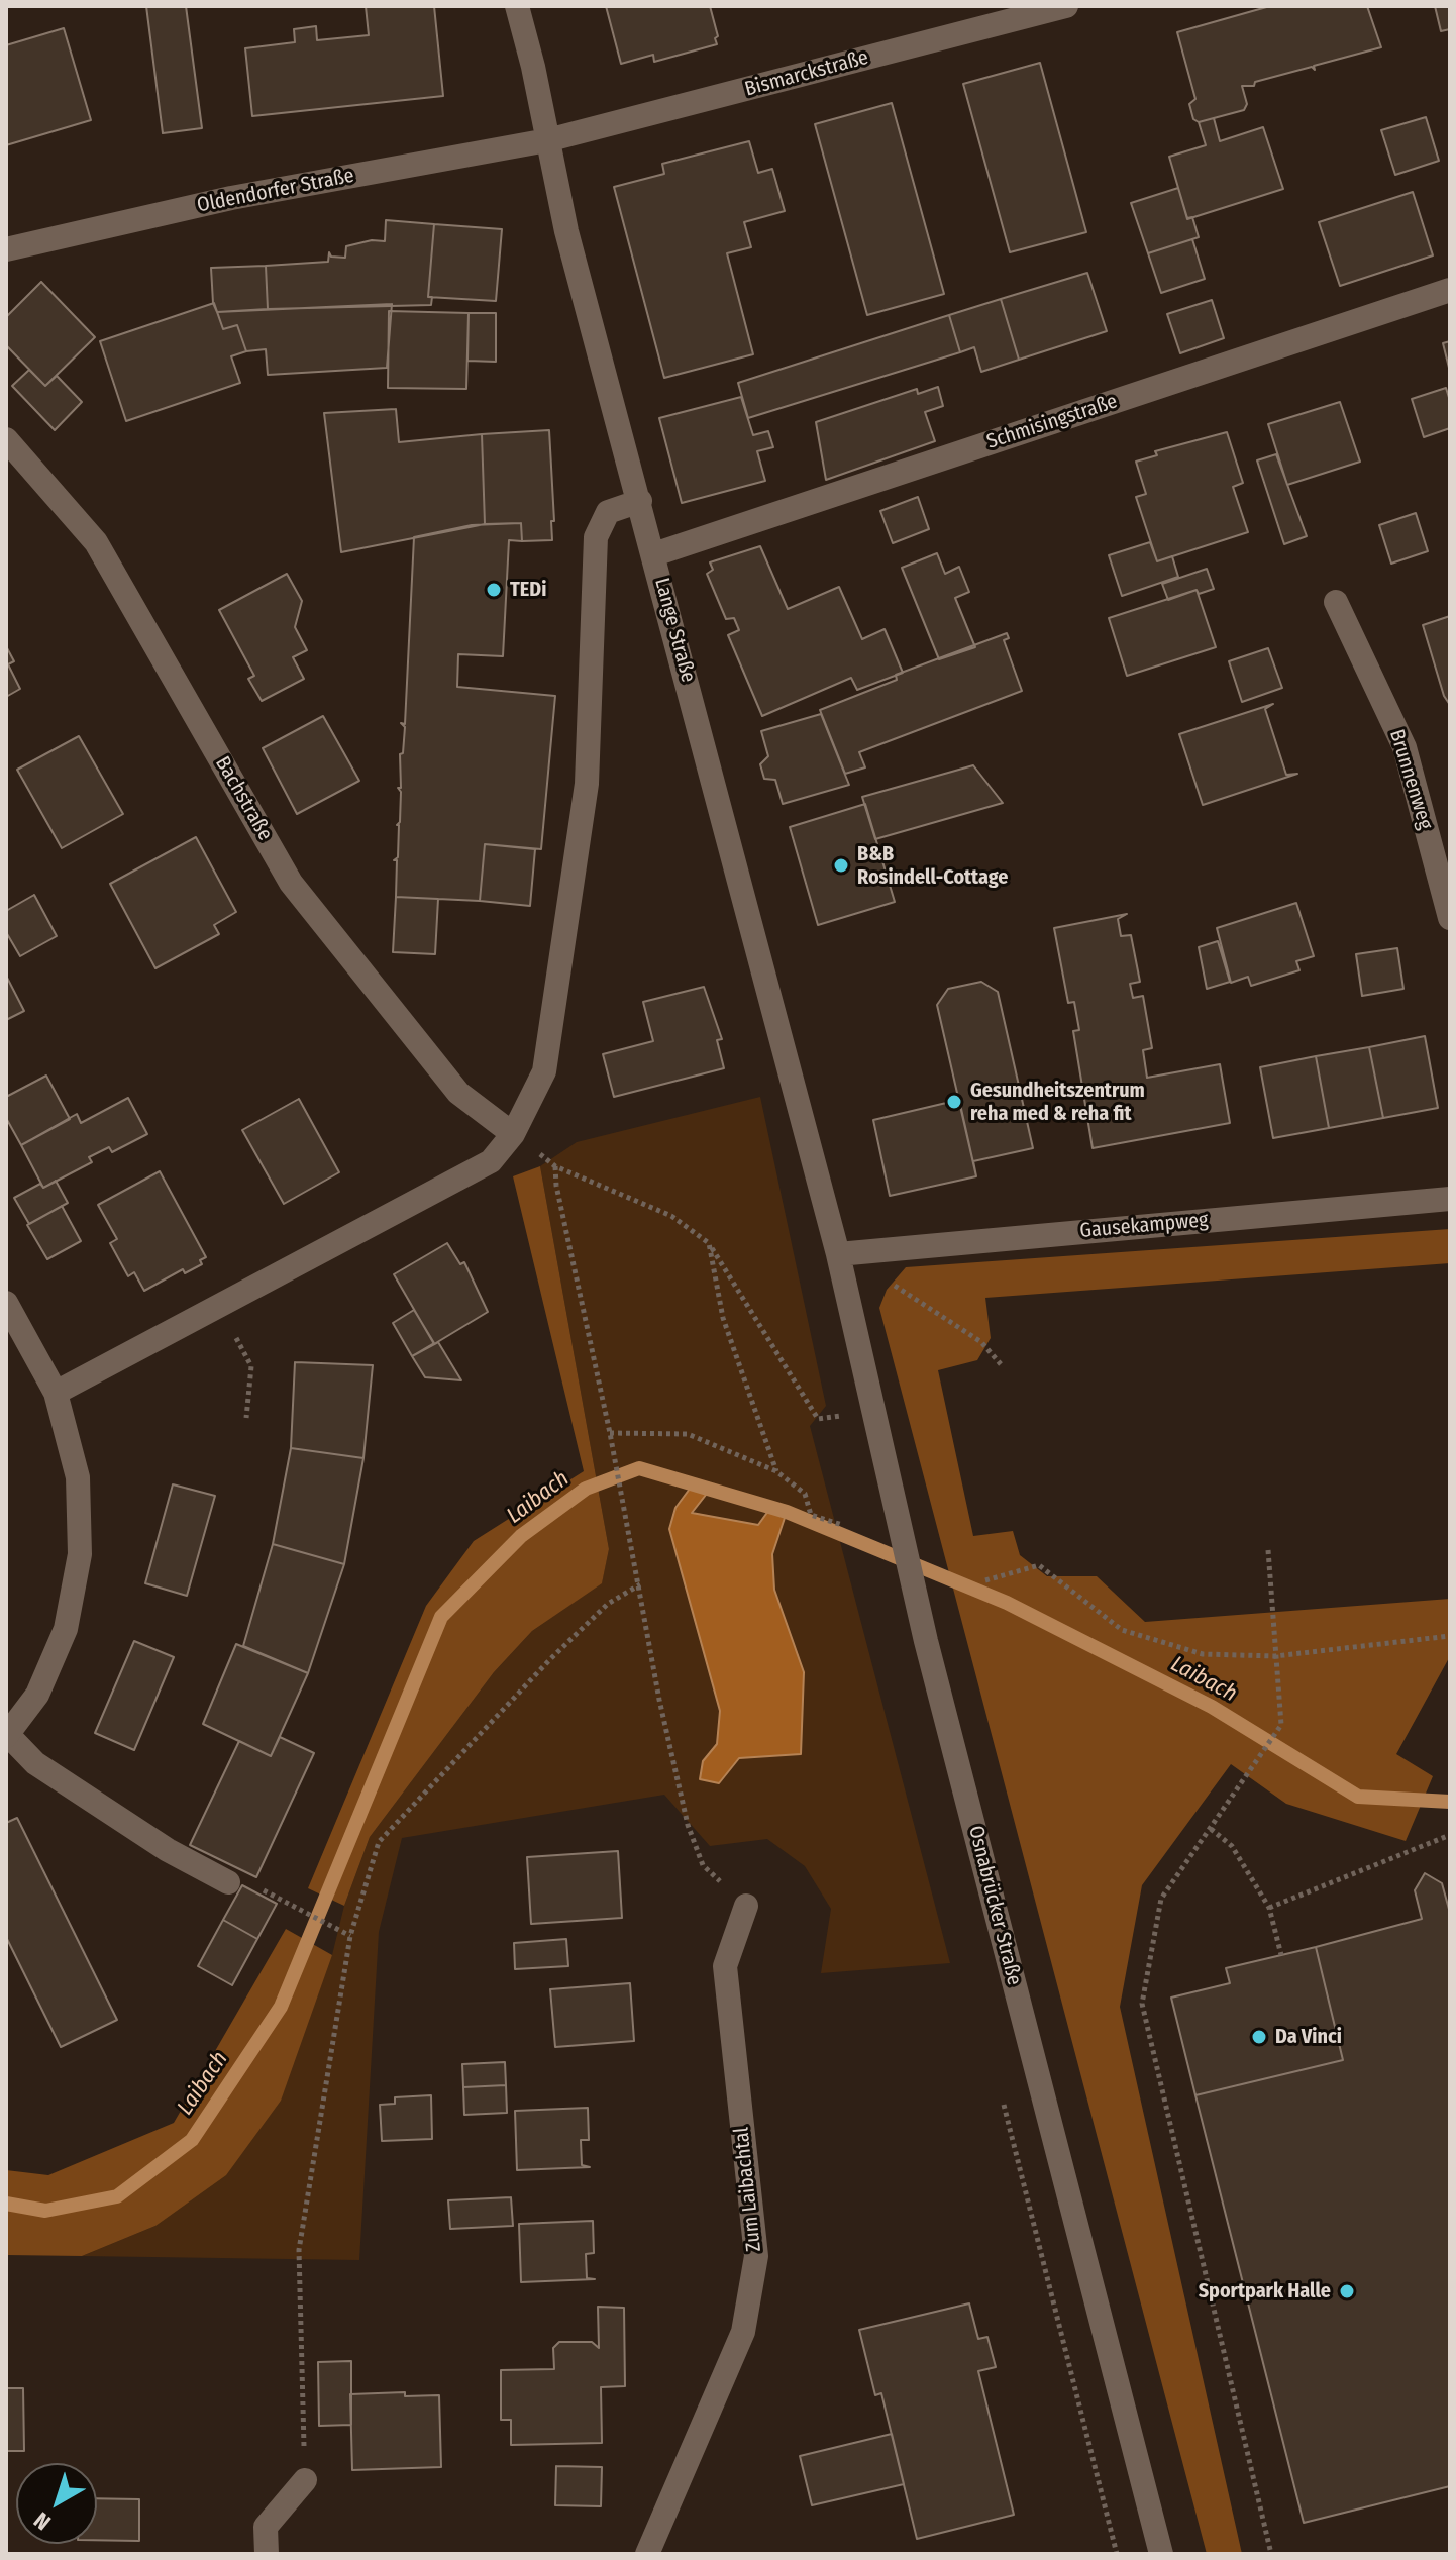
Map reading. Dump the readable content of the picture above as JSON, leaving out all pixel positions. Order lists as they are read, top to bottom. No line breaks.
{"streets":{"street":["Bismarckstraße","Oldendorfer Straße","Schmisingstraße","Lange Straße","Brunnenweg","Bachstraße","Gausekampweg","Osnabrücker Straße","Zum Laibachtal"]},"crossings":[["Bismarckstraße","Oldendorfer Straße"],["Bismarckstraße","Lange Straße"],["Oldendorfer Straße","Lange Straße"],["Schmisingstraße","Lange Straße"],["Lange Straße","Gausekampweg"],["Lange Straße","Osnabrücker Straße"],["Gausekampweg","Osnabrücker Straße"]],"water":["Laibach"],"places":["TEDi","B&B Rosindell-Cottage","Gesundheitszentrum reha med & reha fit","Da Vinci","Sportpark Halle"],"north":"bottom left"}
